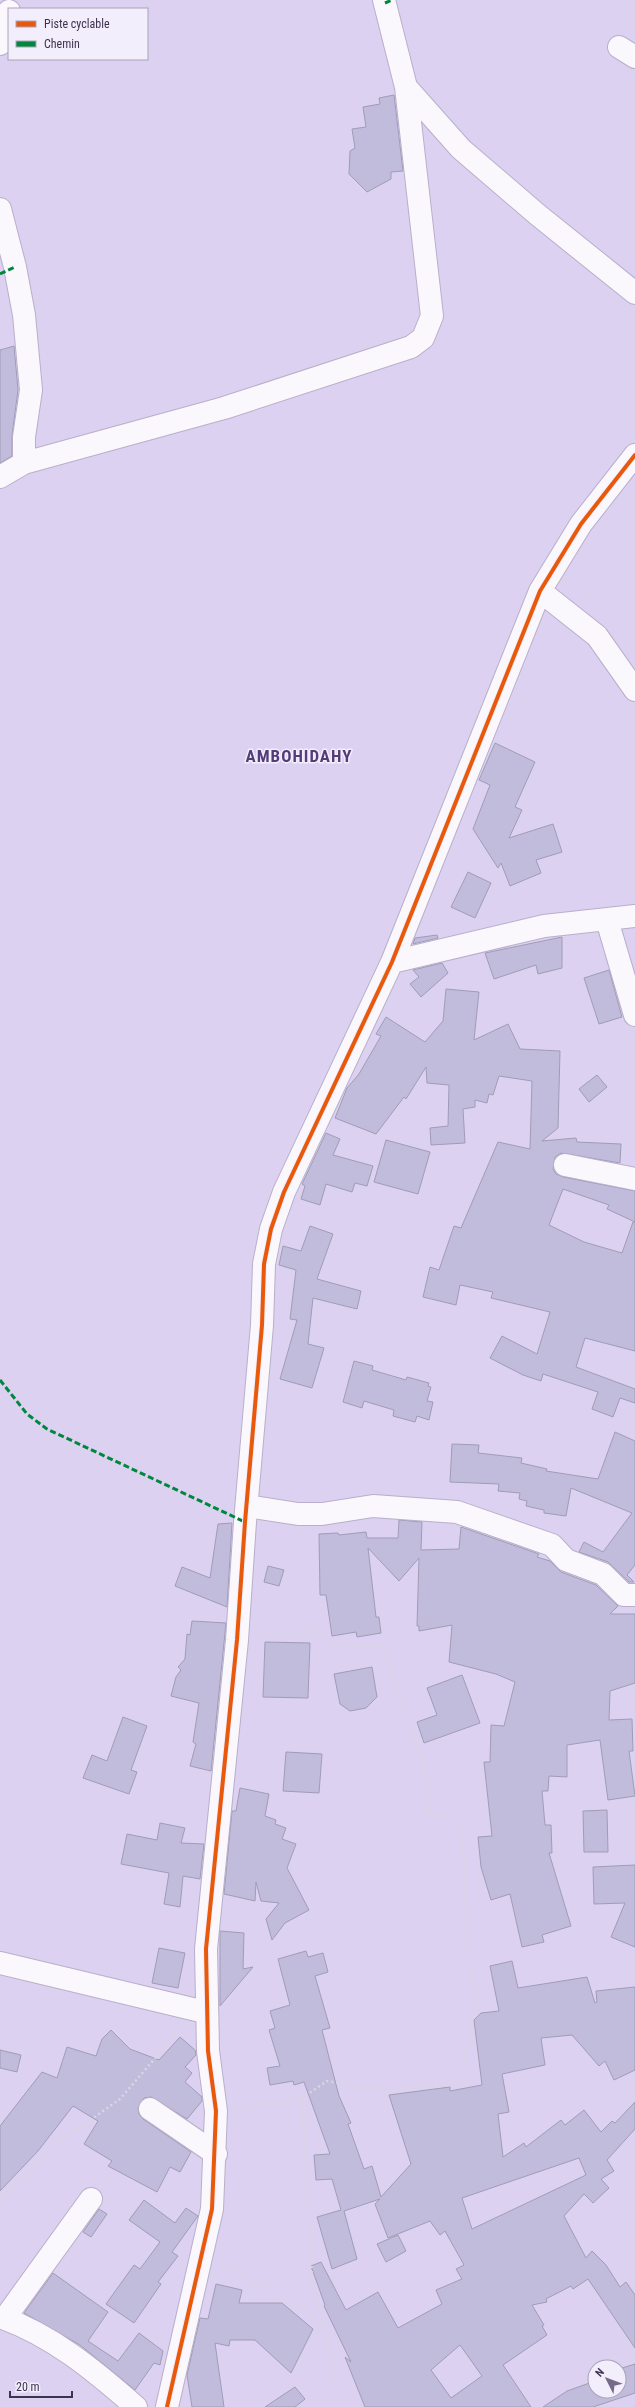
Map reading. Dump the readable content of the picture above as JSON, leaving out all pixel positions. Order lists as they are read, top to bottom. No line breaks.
{"districts":["AMBOHIDAHY"],"legend":["Piste cyclable","Chemin"],"scale_bar":"20 m","north":"top left"}
